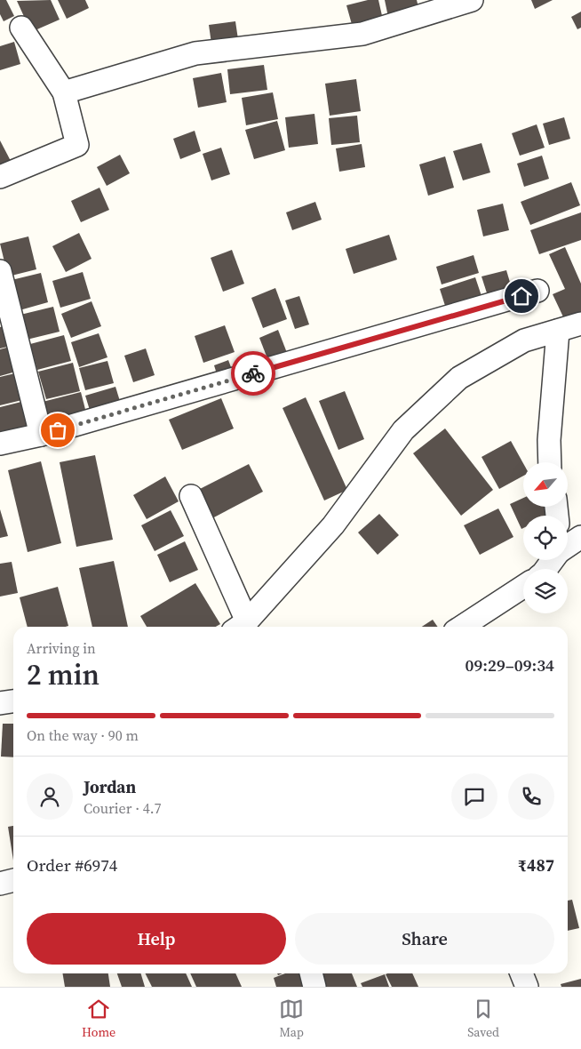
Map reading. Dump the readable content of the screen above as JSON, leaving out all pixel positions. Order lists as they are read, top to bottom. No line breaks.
{"north":"bottom left","page":{"heading":["2 min","Arriving in","09:29–09:34"],"panel":["Jordan","Courier · 4.7","Order #6974","₹487"],"bar":"On the way · 90 m","buttons":["Help","Share"],"tabs":["Home","Map","Saved"]}}
